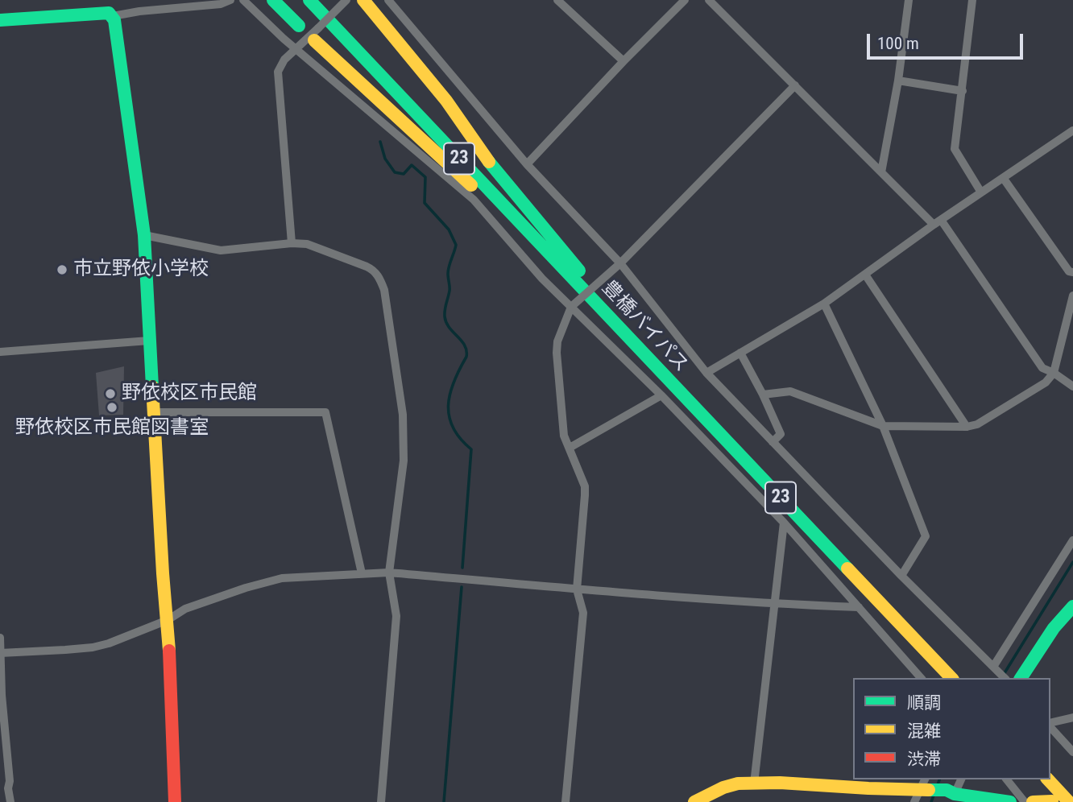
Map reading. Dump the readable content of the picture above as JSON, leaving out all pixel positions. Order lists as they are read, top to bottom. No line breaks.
{"streets":{"main road":["23","豊橋バイパス"]},"crossings":[["23","豊橋バイパス"]],"places":["市立野依小学校","野依校区市民館","野依校区市民館図書室"],"legend":["順調","混雑","渋滞"],"scale_bar":"100 m"}
